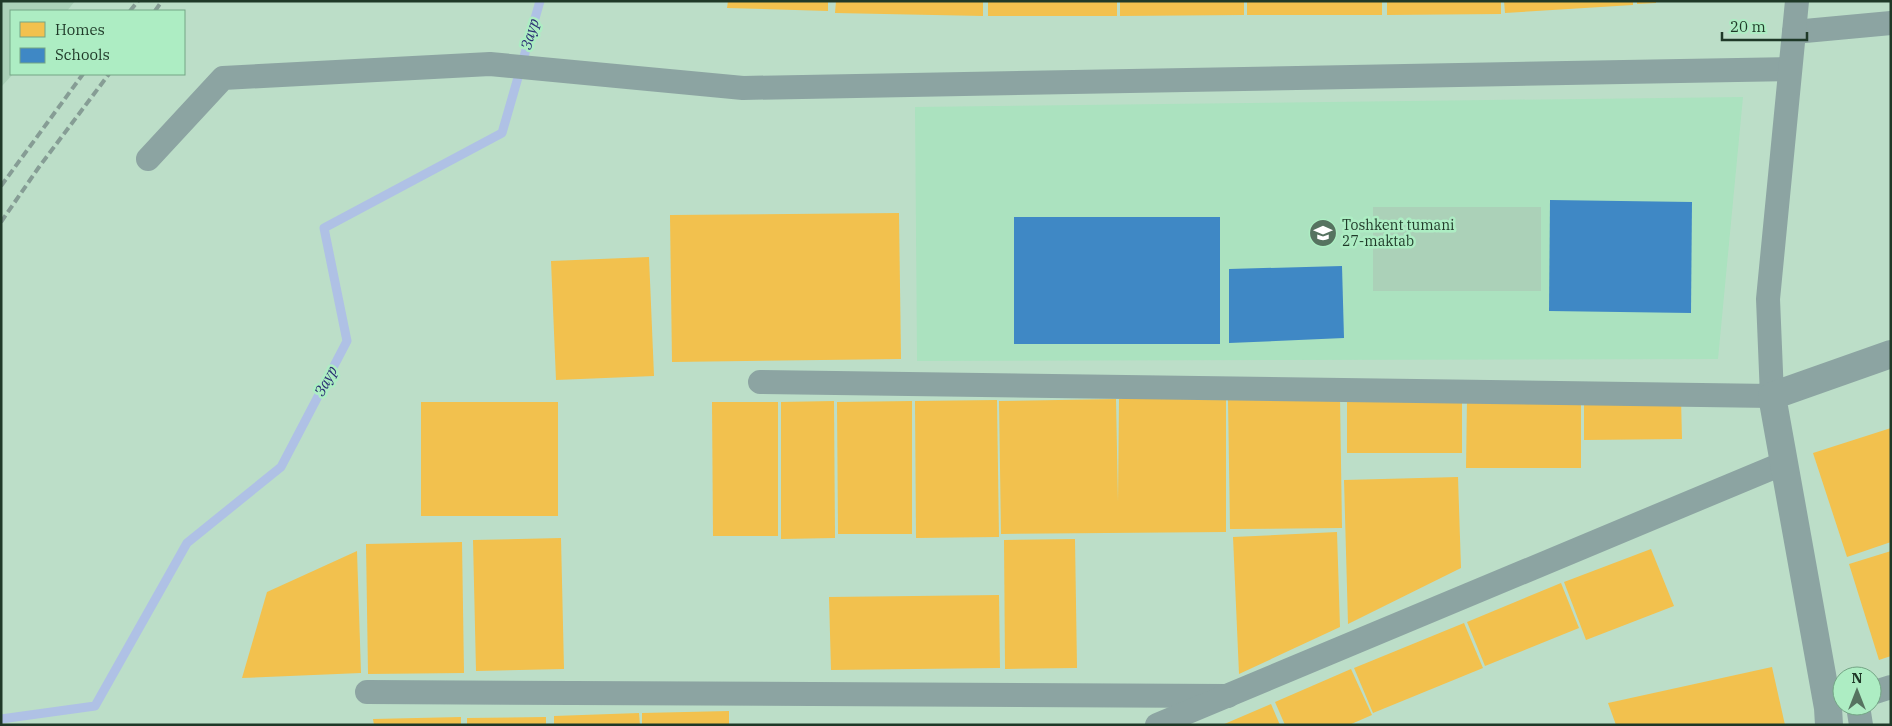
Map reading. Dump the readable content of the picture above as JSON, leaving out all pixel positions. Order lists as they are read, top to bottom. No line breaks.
{"water":["Заур"],"places":{"school or university":["Toshkent tumani 27-maktab"]},"legend":["Homes","Schools"],"scale_bar":"20 m","north":"top"}
